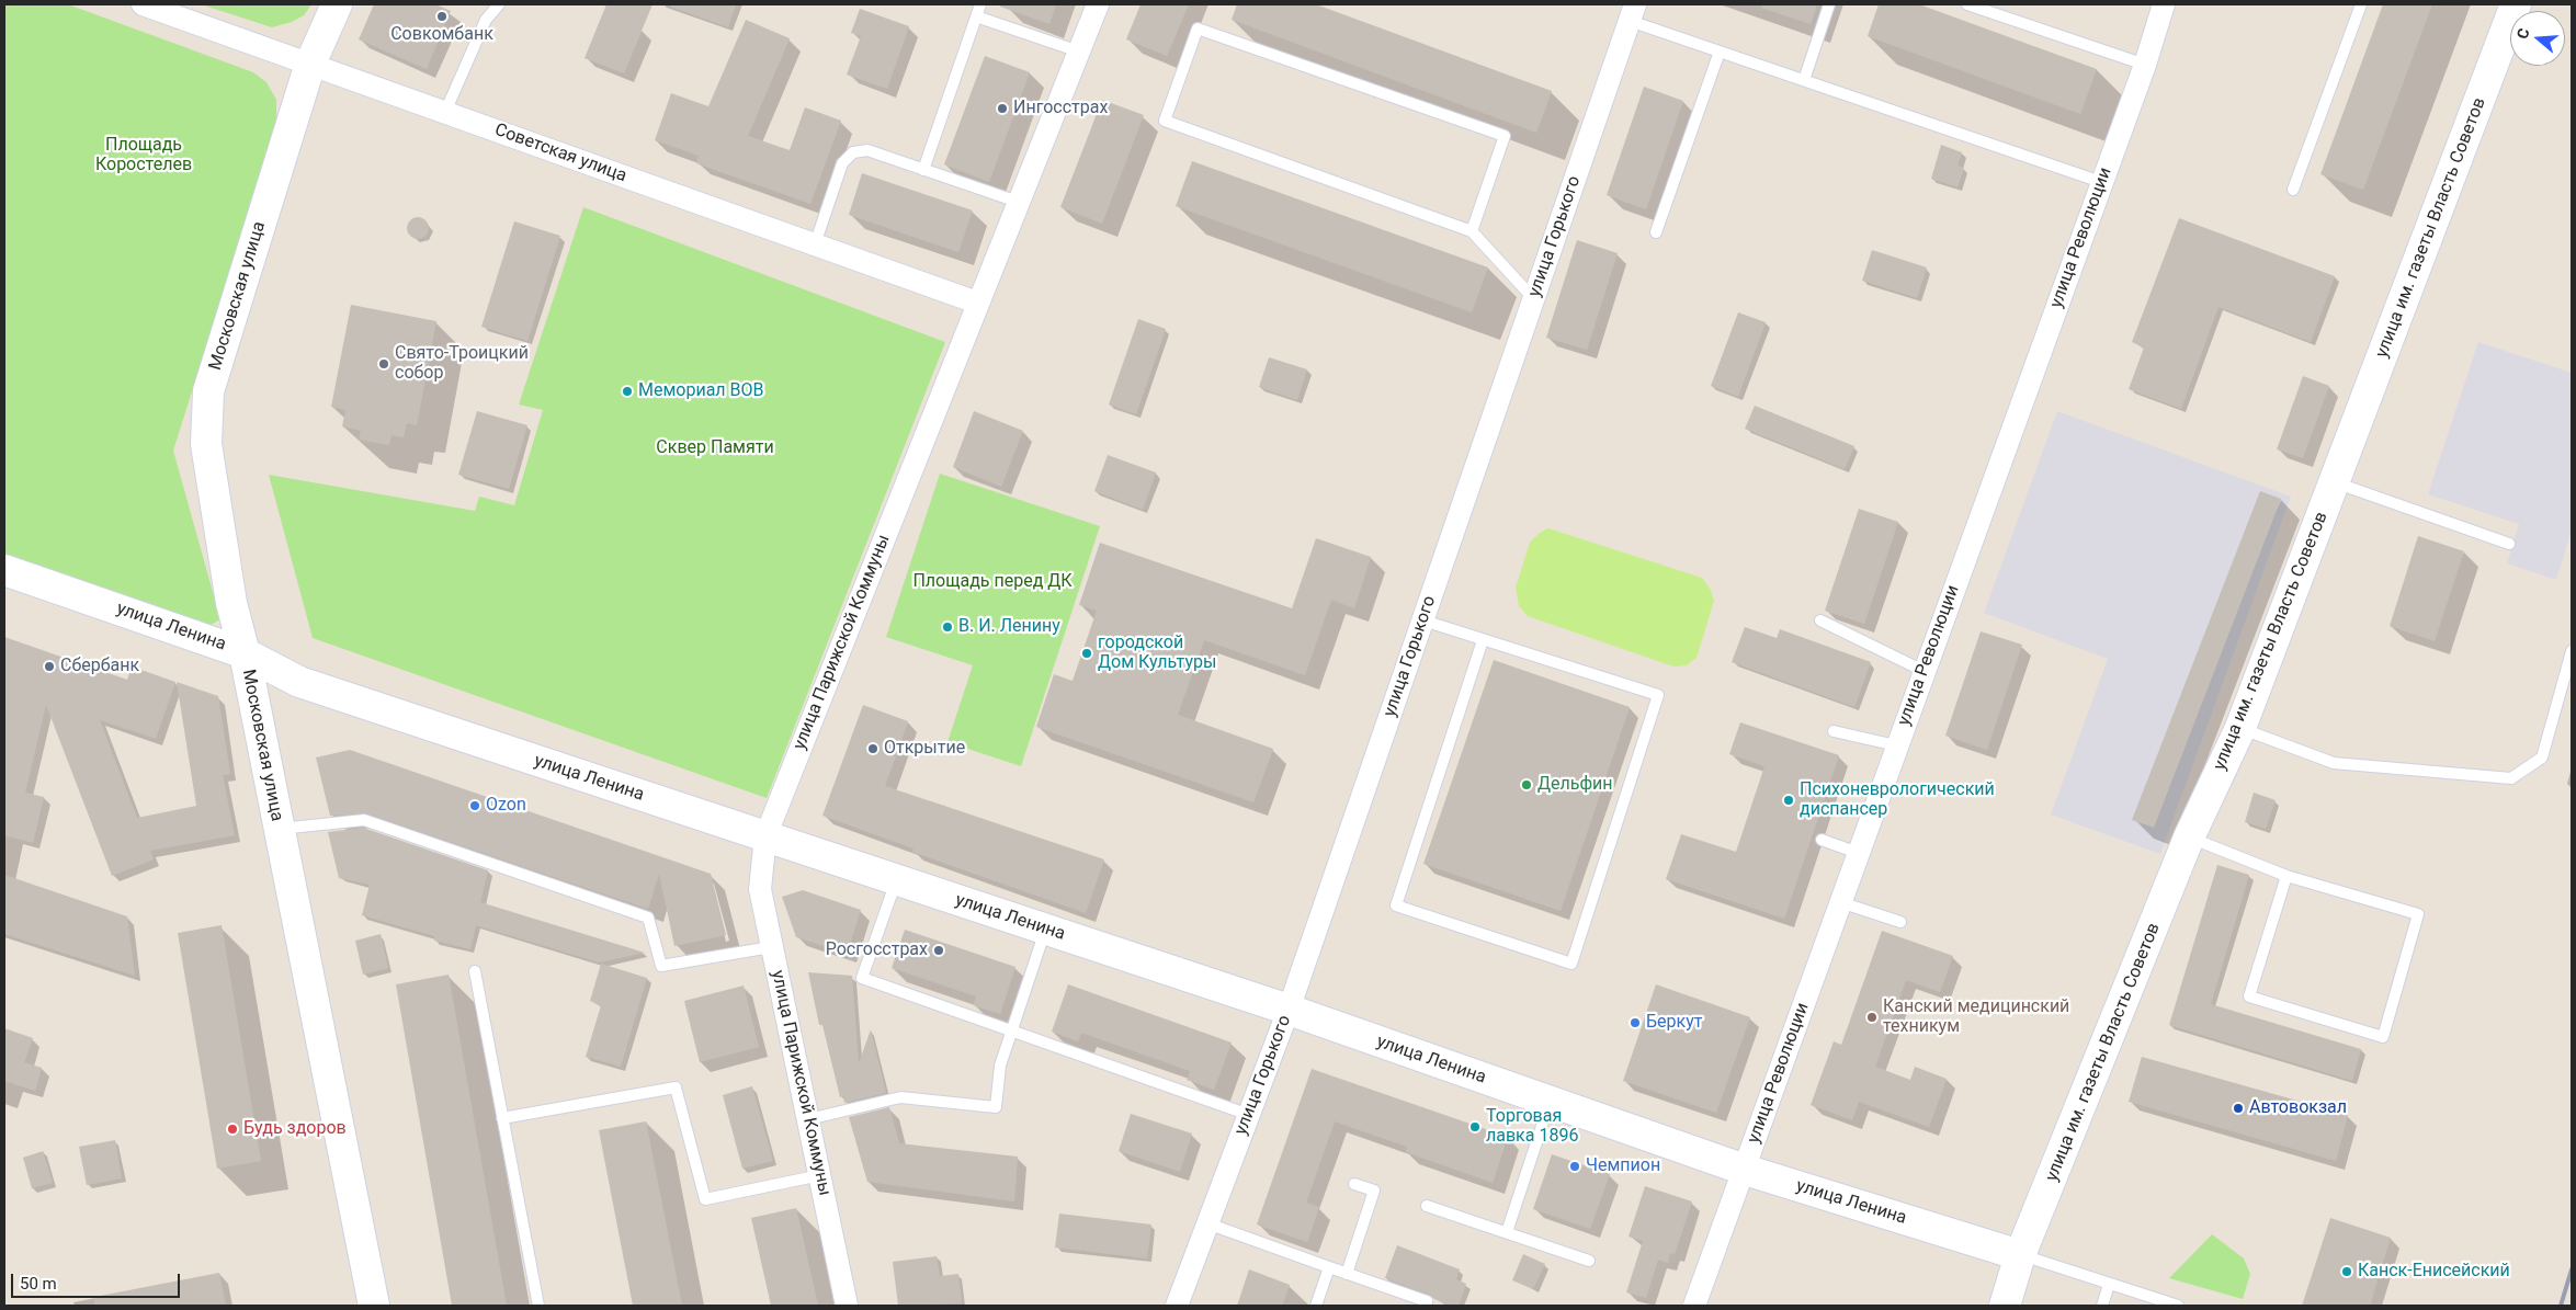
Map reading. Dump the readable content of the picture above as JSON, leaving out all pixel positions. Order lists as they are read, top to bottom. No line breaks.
{"streets":{"street":["Советская улица","улица им. газеты Власть Советов","улица Горького","улица Революции","Московская улица","улица Ленина","улица Парижской Коммуны"]},"crossings":[["Советская улица","Московская улица"],["Советская улица","улица Парижской Коммуны"],["улица им. газеты Власть Советов","улица Ленина"],["улица Горького","улица Ленина"],["улица Революции","улица Ленина"],["Московская улица","улица Ленина"],["улица Ленина","улица Парижской Коммуны"]],"parks":["Площадь Коростелев","Сквер Памяти","Площадь перед ДК"],"places":["Совкомбанк","Ингосстрах","Свято-Троицкий собор","Мемориал ВОВ","В. И. Ленину","городской Дом Культуры","Сбербанк","Открытие","Дельфин","Психоневрологический диспансер","Ozon","Росгосстрах","Канский медицинский техникум","Беркут","Автовокзал","Торговая лавка 1896","Будь здоров","Чемпион","Канск-Енисейский"],"scale_bar":"50 m","north":"left"}
